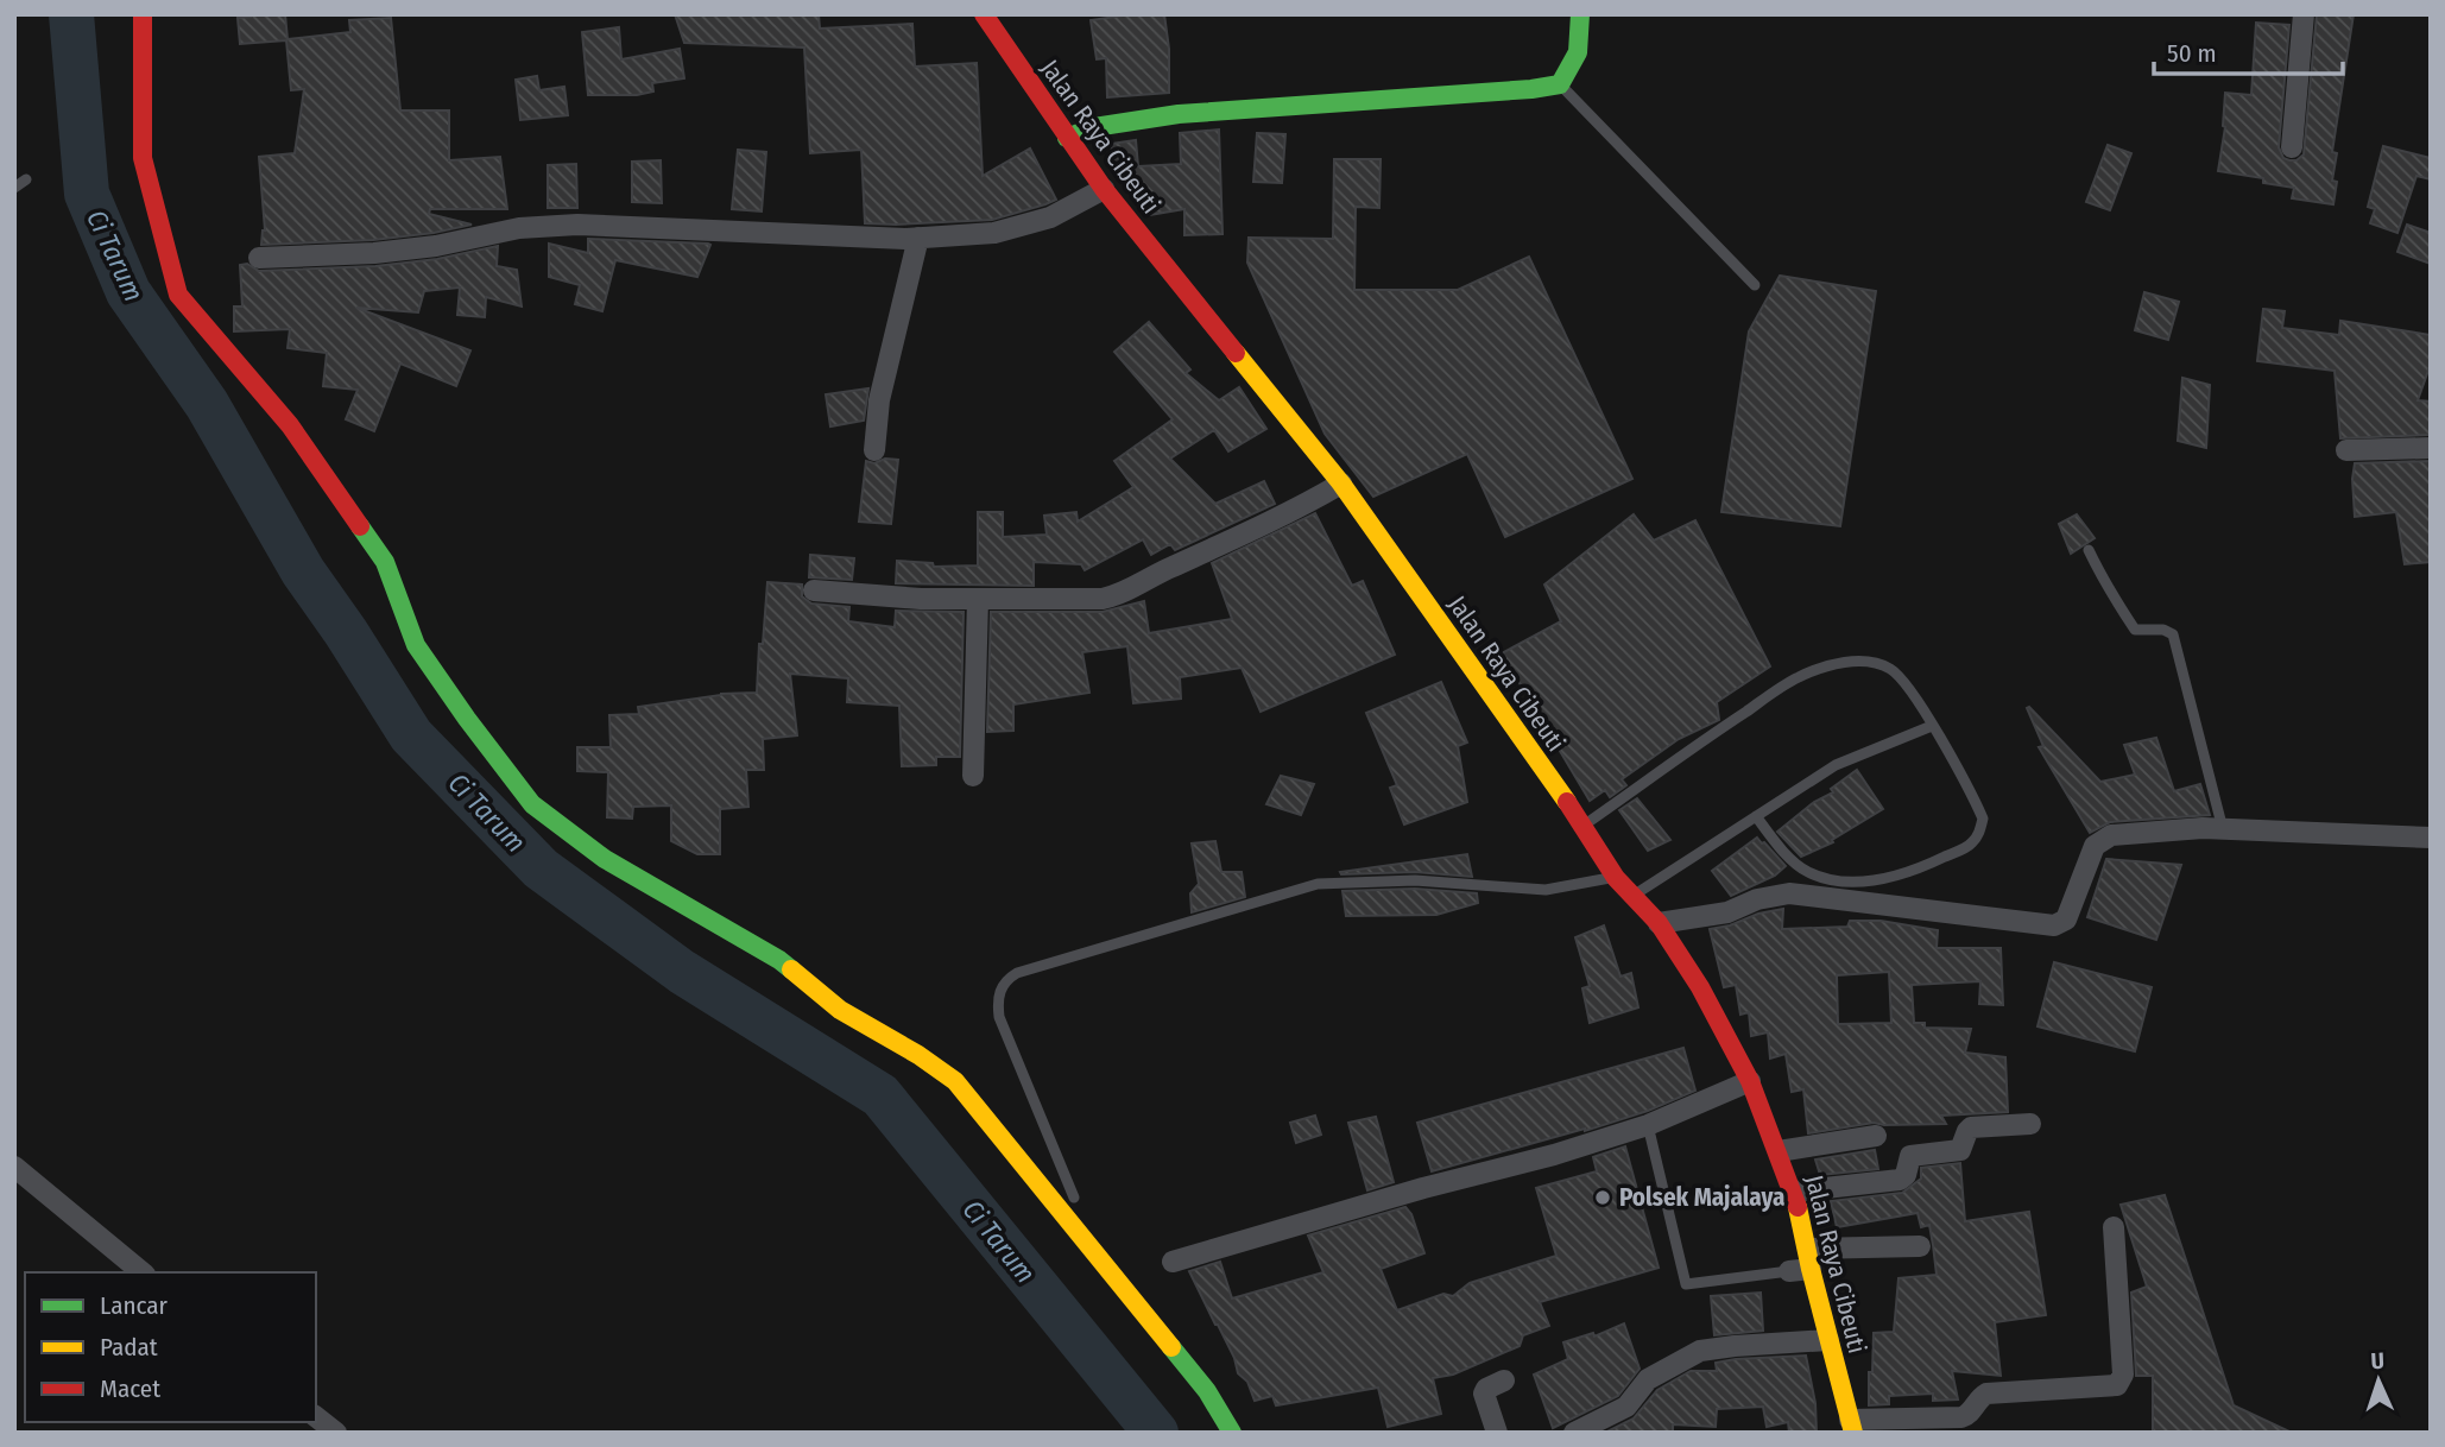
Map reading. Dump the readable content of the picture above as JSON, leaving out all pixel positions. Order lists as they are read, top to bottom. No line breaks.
{"streets":{"street":["Jalan Raya Cibeuti"]},"water":["Ci Tarum"],"places":["Polsek Majalaya"],"legend":["Lancar","Padat","Macet"],"scale_bar":"50 m","north":"top"}
